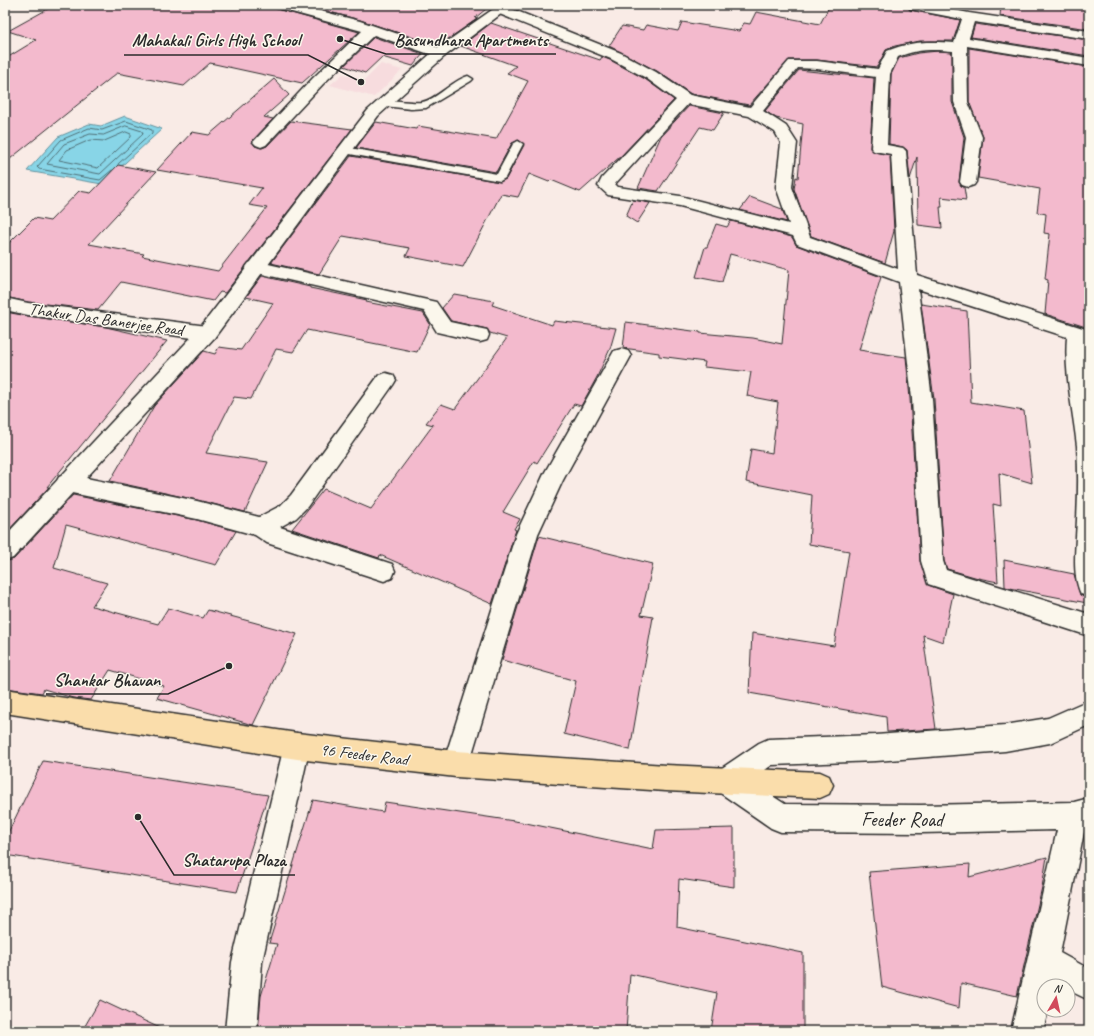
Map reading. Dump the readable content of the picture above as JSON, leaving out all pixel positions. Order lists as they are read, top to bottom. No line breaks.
{"streets":{"main road":["96 Feeder Road"],"street":["Thakur Das Banerjee Road","Feeder Road"]},"crossings":[["96 Feeder Road","Feeder Road"]],"places":["Basundhara Apartments","Mahakali Girls High School","Shankar Bhavan","Shatarupa Plaza"],"north":"top"}
